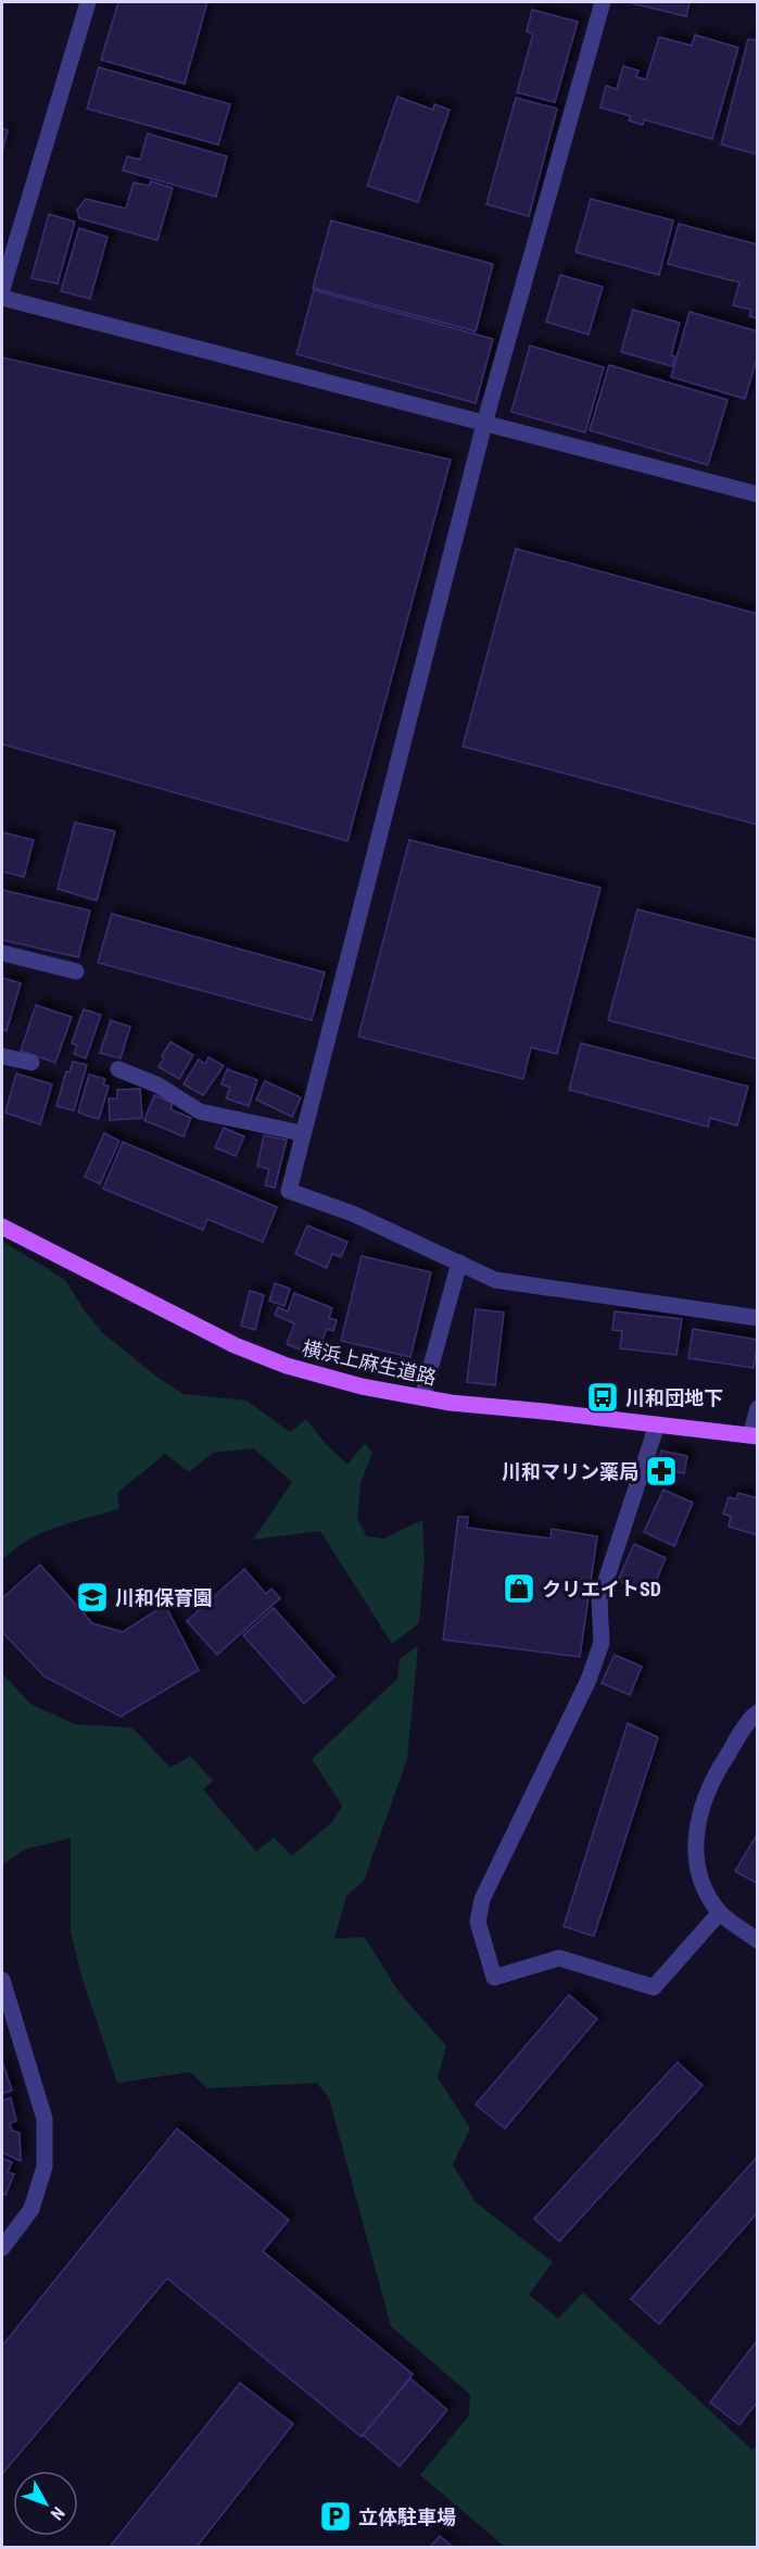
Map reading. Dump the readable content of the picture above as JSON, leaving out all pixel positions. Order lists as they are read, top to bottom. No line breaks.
{"streets":{"main road":["横浜上麻生道路"]},"places":{"bus stop":["川和団地下"],"pharmacy":["川和マリン薬局"],"shop":["クリエイトSD"],"school or university":["川和保育園"],"parking":["立体駐車場"]},"north":"bottom right"}
